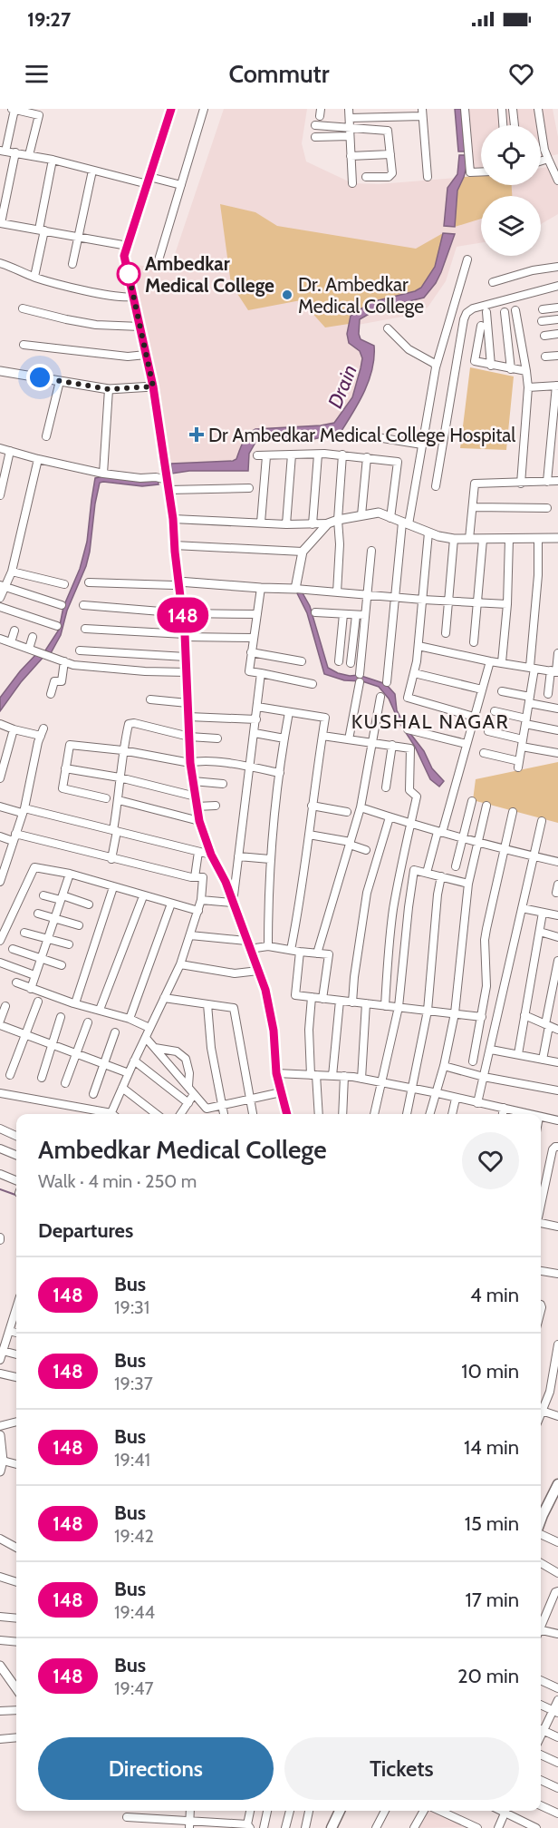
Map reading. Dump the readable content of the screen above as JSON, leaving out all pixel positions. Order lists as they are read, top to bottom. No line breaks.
{"districts":["KUSHAL NAGAR"],"water":["Drain"],"places":{"other":["Ambedkar Medical College","Dr. Ambedkar Medical College"],"health":["Dr Ambedkar Medical College Hospital"]},"lines":["bus line 148"],"page":{"status":"19:27","header":"Commutr","on_map":"148","heading":[["Ambedkar Medical College","Walk · 4 min · 250 m"],"Departures"],"list":[{"mark":"148","name":"Bus","note":"19:31","value":"4 min"},{"mark":"148","name":"Bus","note":"19:37","value":"10 min"},{"mark":"148","name":"Bus","note":"19:41","value":"14 min"},{"mark":"148","name":"Bus","note":"19:42","value":"15 min"},{"mark":"148","name":"Bus","note":"19:44","value":"17 min"},{"mark":"148","name":"Bus","note":"19:47","value":"20 min"}],"buttons":["Directions","Tickets"]}}
